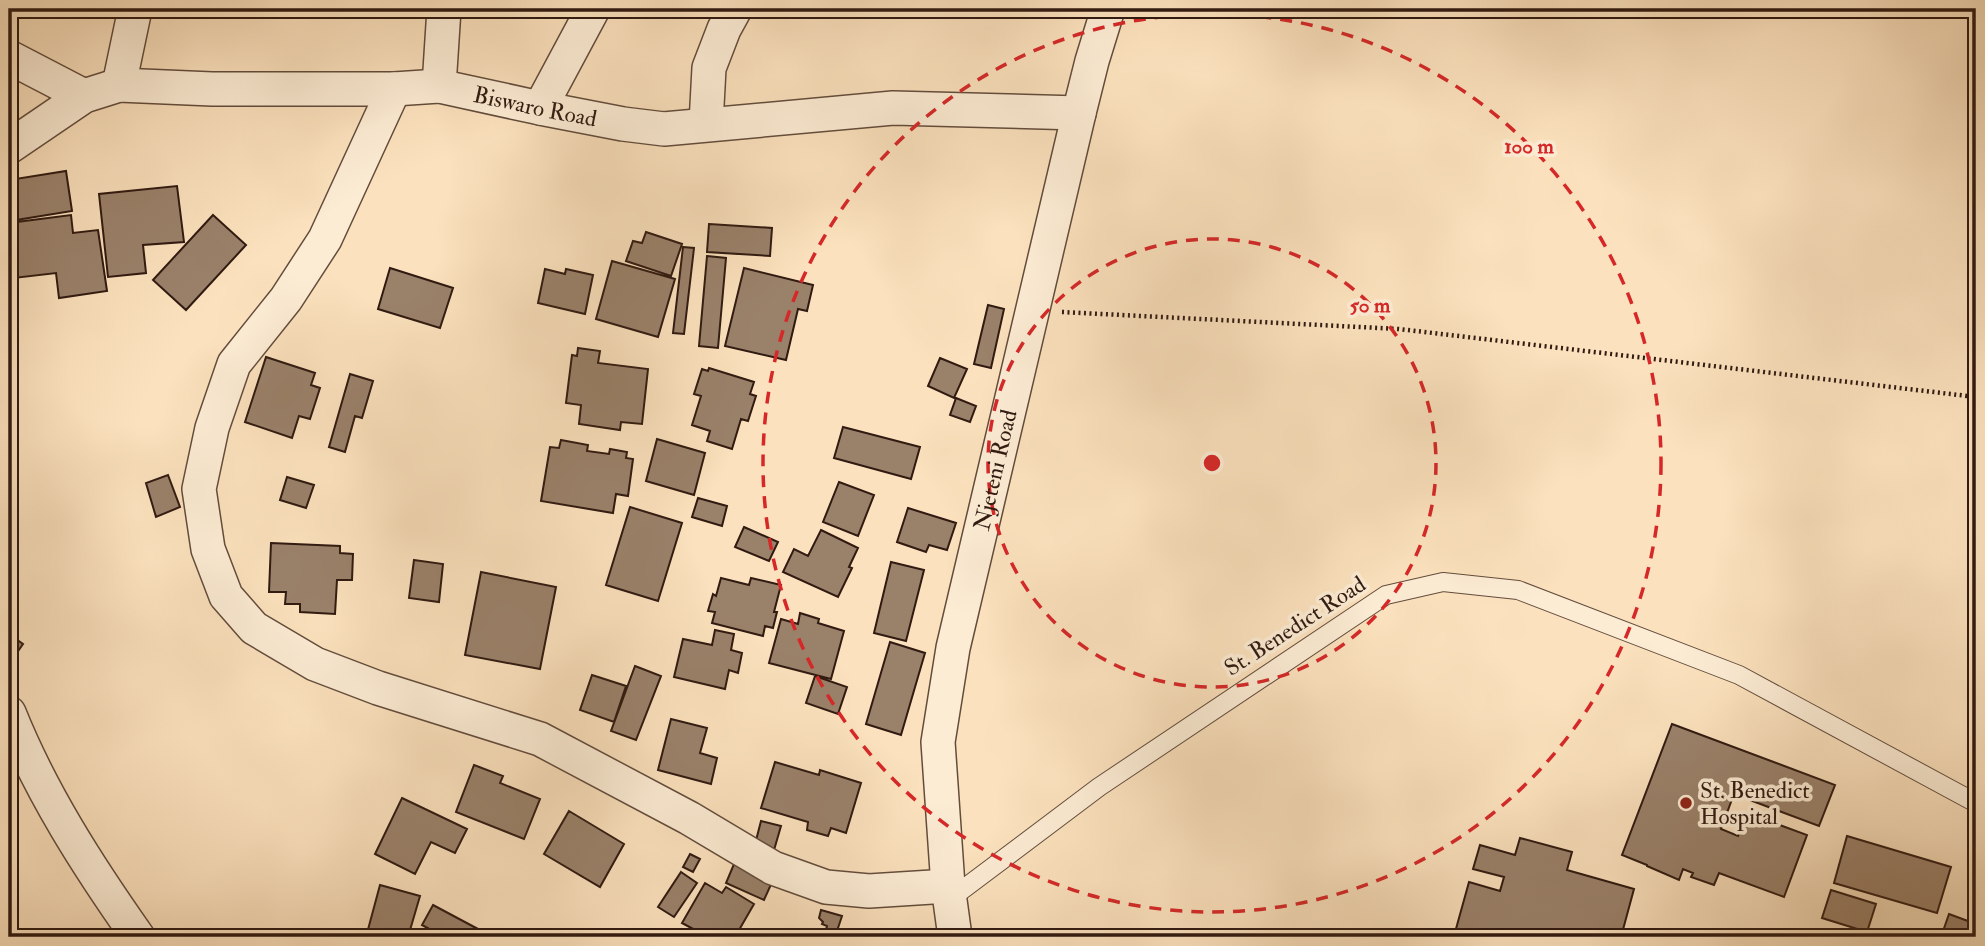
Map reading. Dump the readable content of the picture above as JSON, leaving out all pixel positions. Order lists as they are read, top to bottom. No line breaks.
{"streets":{"street":["Biswaro Road","Njeteni Road"],"lane":["St. Benedict Road"]},"crossings":[["Biswaro Road","Njeteni Road"],["Njeteni Road","St. Benedict Road"]],"places":["St. Benedict Hospital"],"rings":["100 m","50 m"]}
